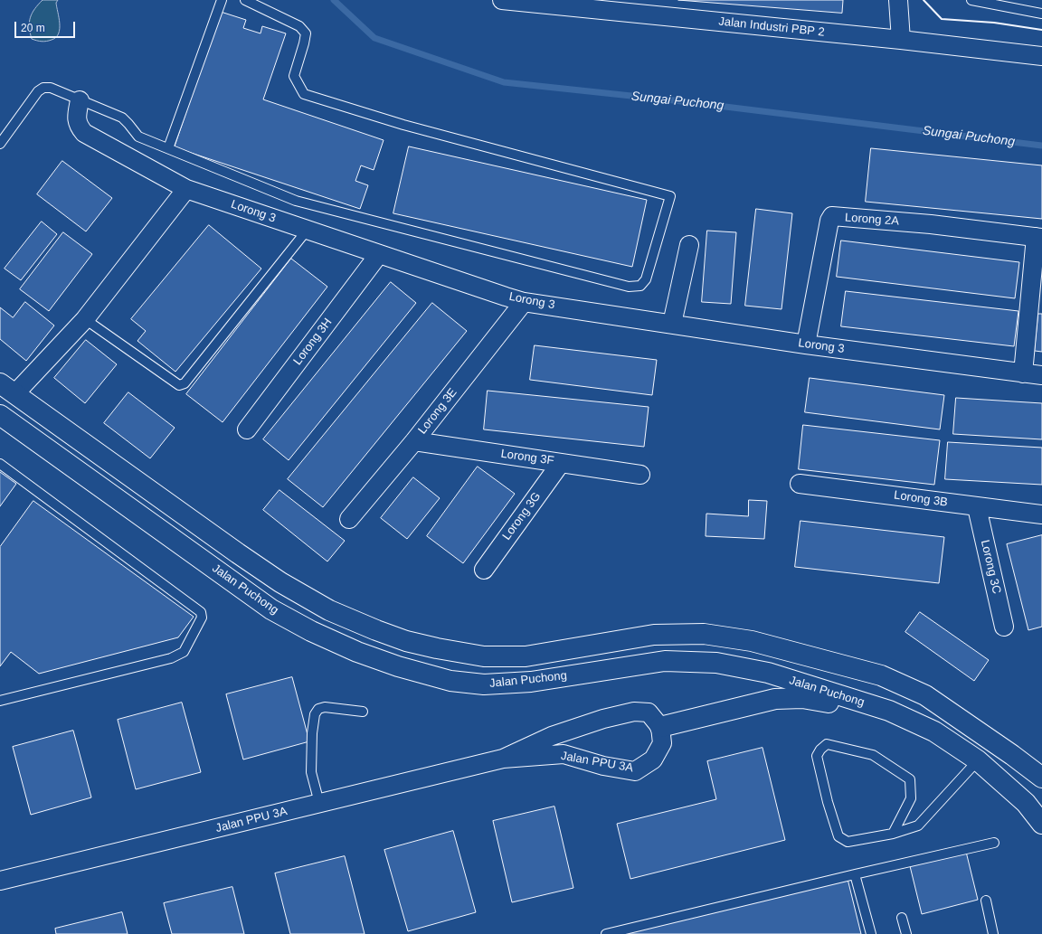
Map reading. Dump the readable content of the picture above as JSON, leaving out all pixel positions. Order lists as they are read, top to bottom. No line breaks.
{"streets":{"main road":["Jalan Puchong"],"street":["Jalan Industri PBP 2","Lorong 3","Lorong 2A","Lorong 3H","Lorong 3E","Lorong 3F","Lorong 3B","Lorong 3G","Lorong 3C","Jalan PPU 3A"]},"crossings":[["Lorong 3","Lorong 2A"],["Lorong 3","Lorong 3H"],["Lorong 3","Lorong 3E"],["Lorong 3E","Lorong 3F"],["Lorong 3F","Lorong 3G"],["Lorong 3B","Lorong 3C"]],"water":["Sungai Puchong"],"scale_bar":"20 m"}
